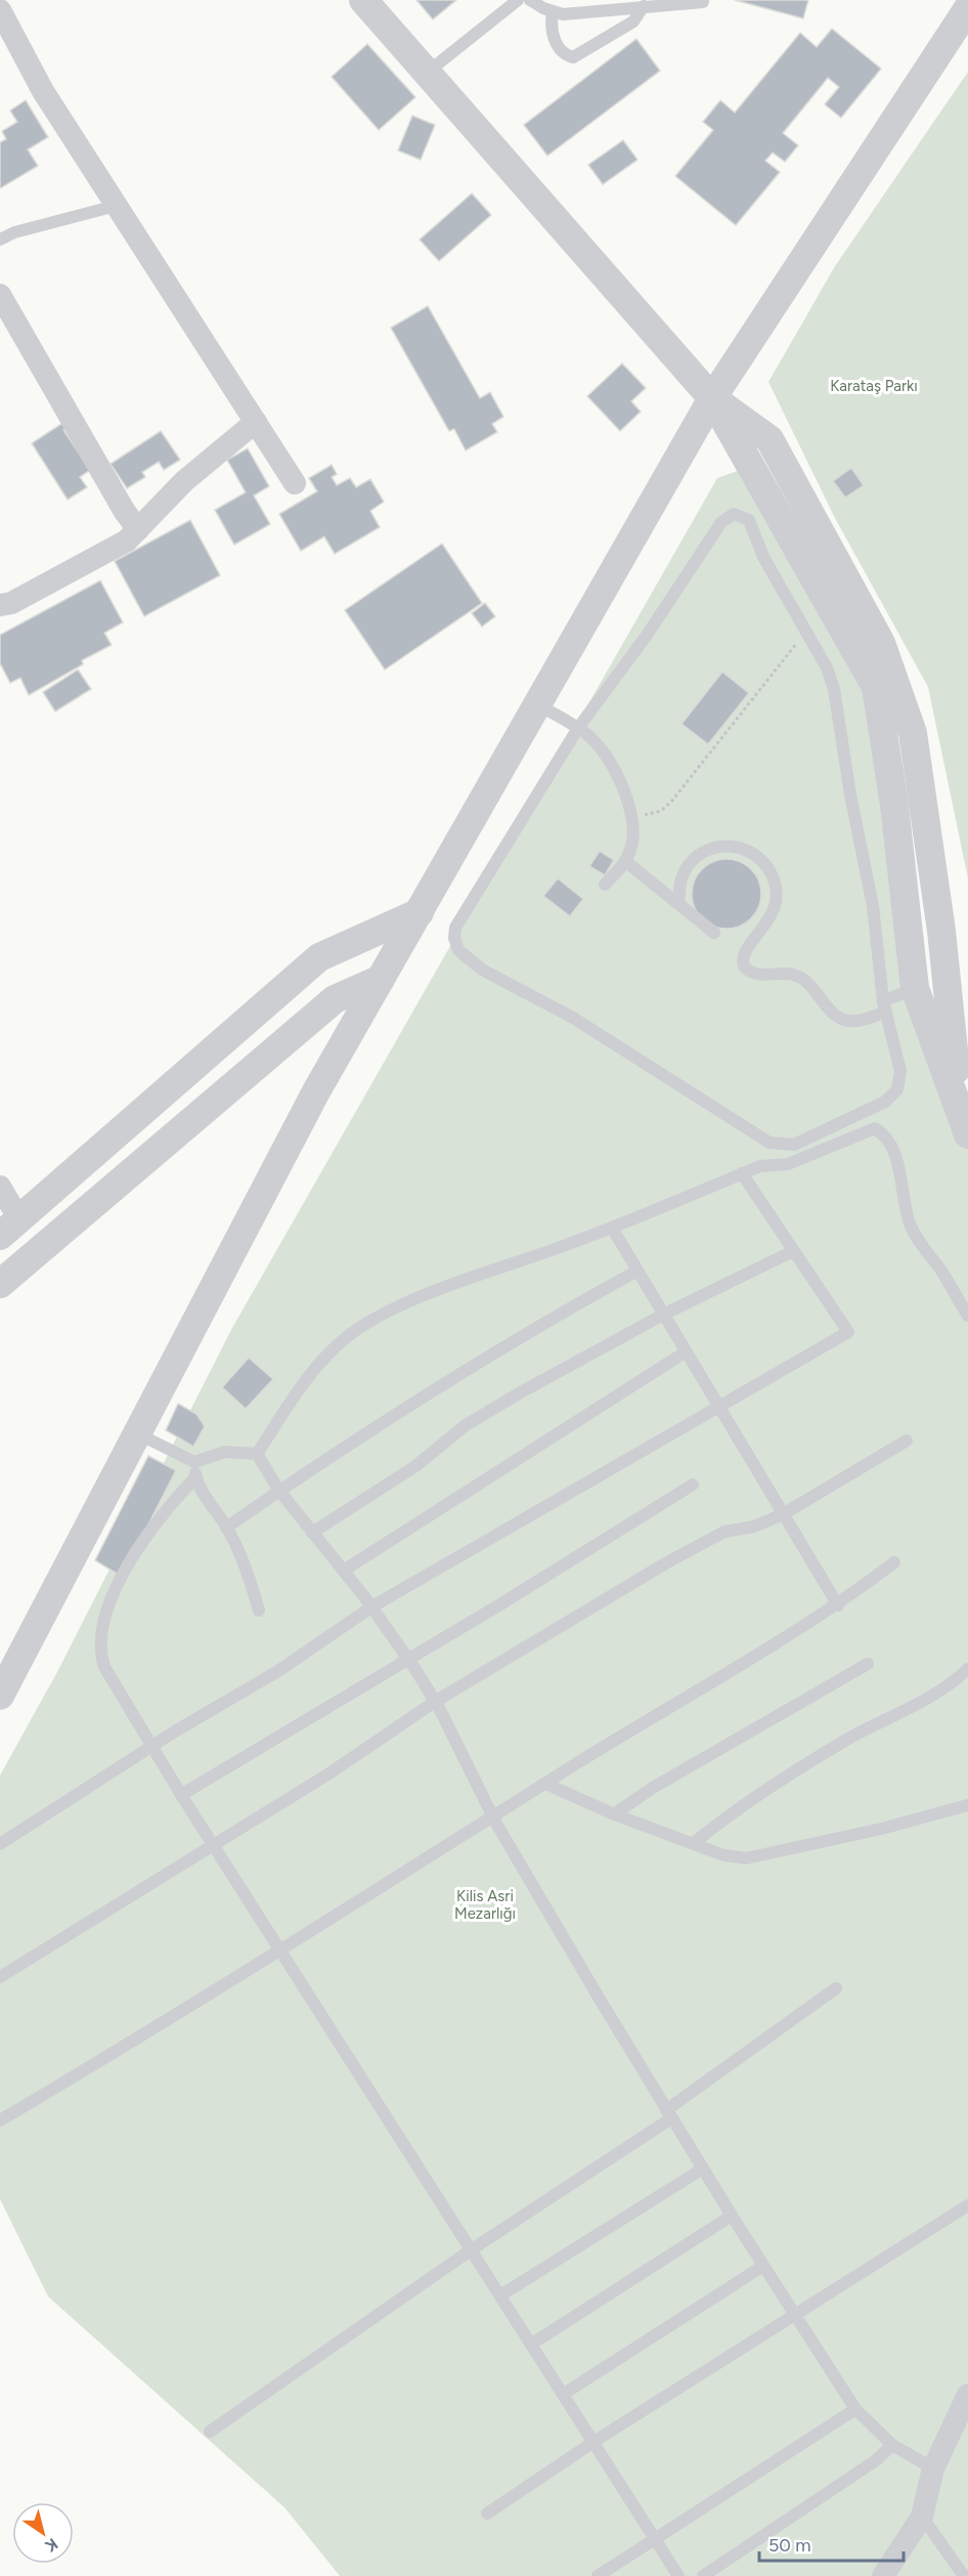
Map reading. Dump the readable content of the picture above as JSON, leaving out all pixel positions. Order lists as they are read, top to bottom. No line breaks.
{"parks":["Karataş Parkı","Kilis Asri Mezarlığı"],"scale_bar":"50 m","north":"bottom right"}
